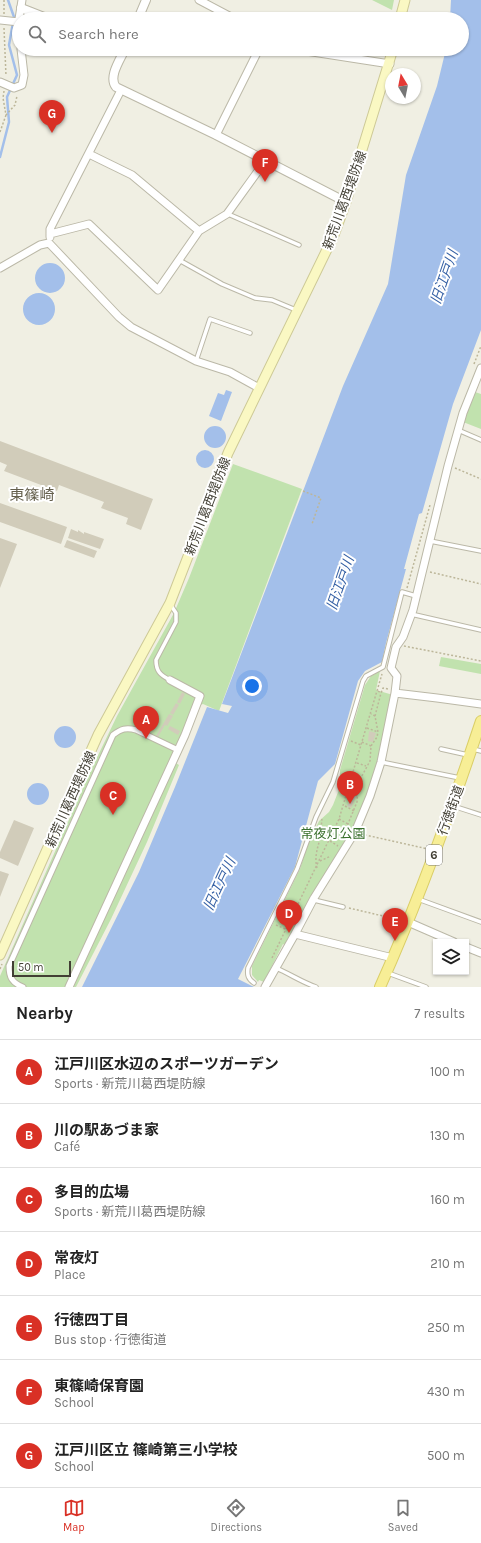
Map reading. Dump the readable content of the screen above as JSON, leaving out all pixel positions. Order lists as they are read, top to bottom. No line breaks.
{"streets":{"main road":["新荒川葛西堤防線","行徳街道","6"]},"districts":["東篠崎"],"water":["旧江戸川"],"parks":["常夜灯公園"],"scale_bar":"50 m","north":"top","page":{"search":"Search here","pins":["G","F","A","B","C","D","E"],"scale":"50 m","heading":["Nearby","7 results"],"list":[{"mark":"A","name":"江戸川区水辺のスポーツガーデン","note":"Sports · 新荒川葛西堤防線","value":"100 m"},{"mark":"B","name":"川の駅あづま家","note":"Café","value":"130 m"},{"mark":"C","name":"多目的広場","note":"Sports · 新荒川葛西堤防線","value":"160 m"},{"mark":"D","name":"常夜灯","note":"Place","value":"210 m"},{"mark":"E","name":"行徳四丁目","note":"Bus stop · 行徳街道","value":"250 m"},{"mark":"F","name":"東篠崎保育園","note":"School","value":"430 m"},{"mark":"G","name":"江戸川区立 篠崎第三小学校","note":"School","value":"500 m"}],"nav":["Map","Directions","Saved"]}}
